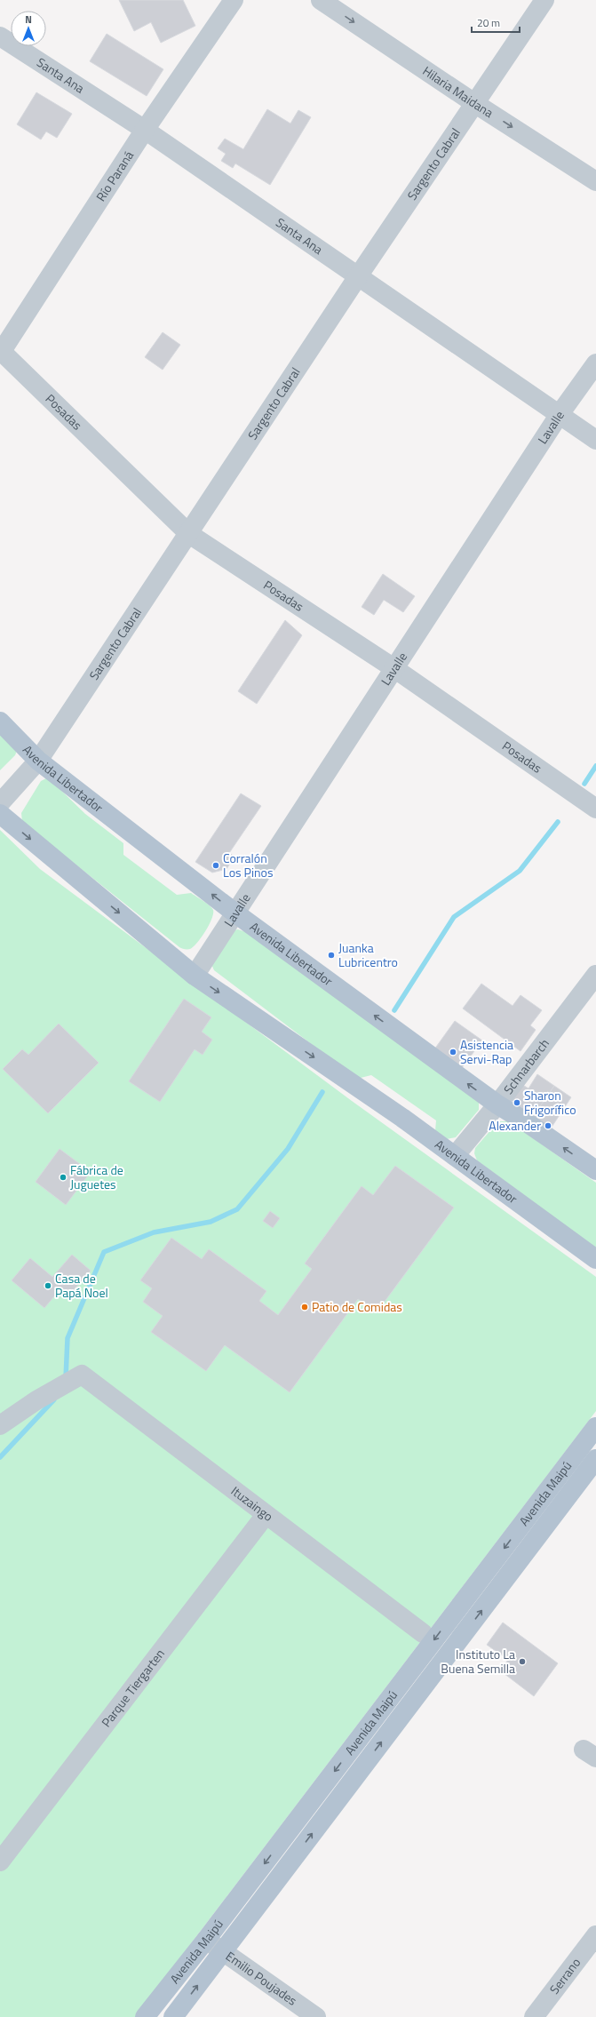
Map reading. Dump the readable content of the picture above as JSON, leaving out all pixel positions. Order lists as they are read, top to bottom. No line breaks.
{"streets":{"main road":["Avenida Libertador","Avenida Maipú"],"street":["Santa Ana","Hilaria Maidana","Sargento Cabral","Río Paraná","Posadas","Lavalle","Schnarbarch","Ituzaingo","Parque Tiergarten","Serrano","Emilio Poujades"]},"crossings":[["Santa Ana","Sargento Cabral"],["Santa Ana","Río Paraná"],["Santa Ana","Lavalle"],["Hilaria Maidana","Sargento Cabral"],["Sargento Cabral","Posadas"],["Sargento Cabral","Avenida Libertador"],["Río Paraná","Posadas"],["Posadas","Lavalle"],["Lavalle","Avenida Libertador"],["Avenida Libertador","Schnarbarch"],["Avenida Maipú","Emilio Poujades"],["Ituzaingo","Parque Tiergarten"]],"one_way":["Hilaria Maidana"],"places":["Corralón Los Pinos","Juanka Lubricentro","Asistencia Servi-Rap","Sharon Frigorífico","Alexander","Fábrica de Juguetes","Casa de Papá Noel","Patio de Comidas","Instituto La Buena Semilla"],"scale_bar":"20 m","north":"top"}
